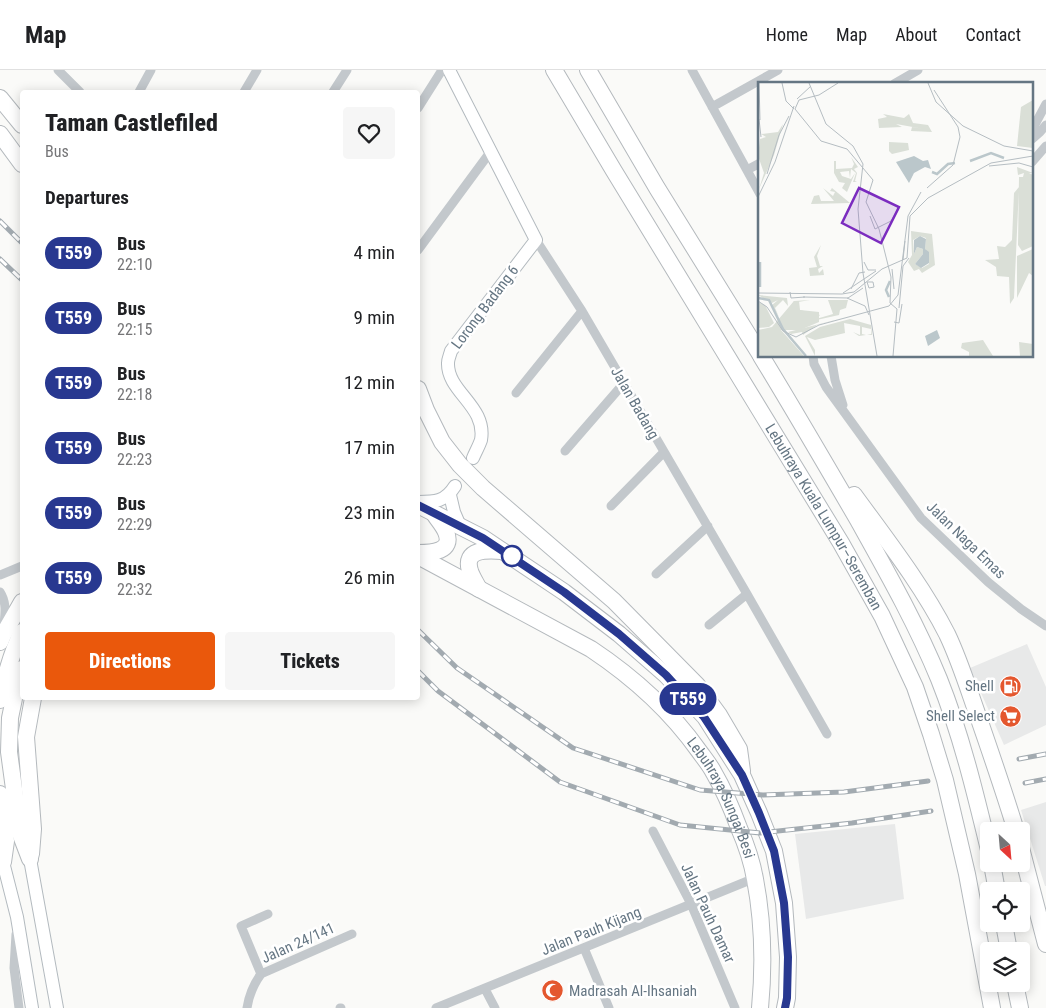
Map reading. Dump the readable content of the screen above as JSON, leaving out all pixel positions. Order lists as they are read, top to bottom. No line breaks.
{"streets":{"highway":["Lebuhraya Kuala Lumpur–Seremban","Lebuhraya Sungai Besi"],"street":["Lorong Badang 6","Jalan Badang","Jalan Naga Emas","Jalan Pauh Damar","Jalan Pauh Kijang","Jalan 24/141"]},"crossings":[["Lorong Badang 6","Jalan Badang"],["Lebuhraya Sungai Besi","Jalan Pauh Kijang"],["Jalan Pauh Damar","Jalan Pauh Kijang"]],"places":{"fuel station":["Shell"],"supermarket":["Shell Select"],"mosque":["Madrasah Al-Ihsaniah"]},"lines":["bus line T559"],"north":"bottom right","page":{"header":"Map","nav":["Home","Map","About","Contact"],"on_map":"T559","heading":[["Taman Castlefiled","Bus"],"Departures"],"list":[{"mark":"T559","name":"Bus","note":"22:10","value":"4 min"},{"mark":"T559","name":"Bus","note":"22:15","value":"9 min"},{"mark":"T559","name":"Bus","note":"22:18","value":"12 min"},{"mark":"T559","name":"Bus","note":"22:23","value":"17 min"},{"mark":"T559","name":"Bus","note":"22:29","value":"23 min"},{"mark":"T559","name":"Bus","note":"22:32","value":"26 min"}],"buttons":["Directions","Tickets"]}}
